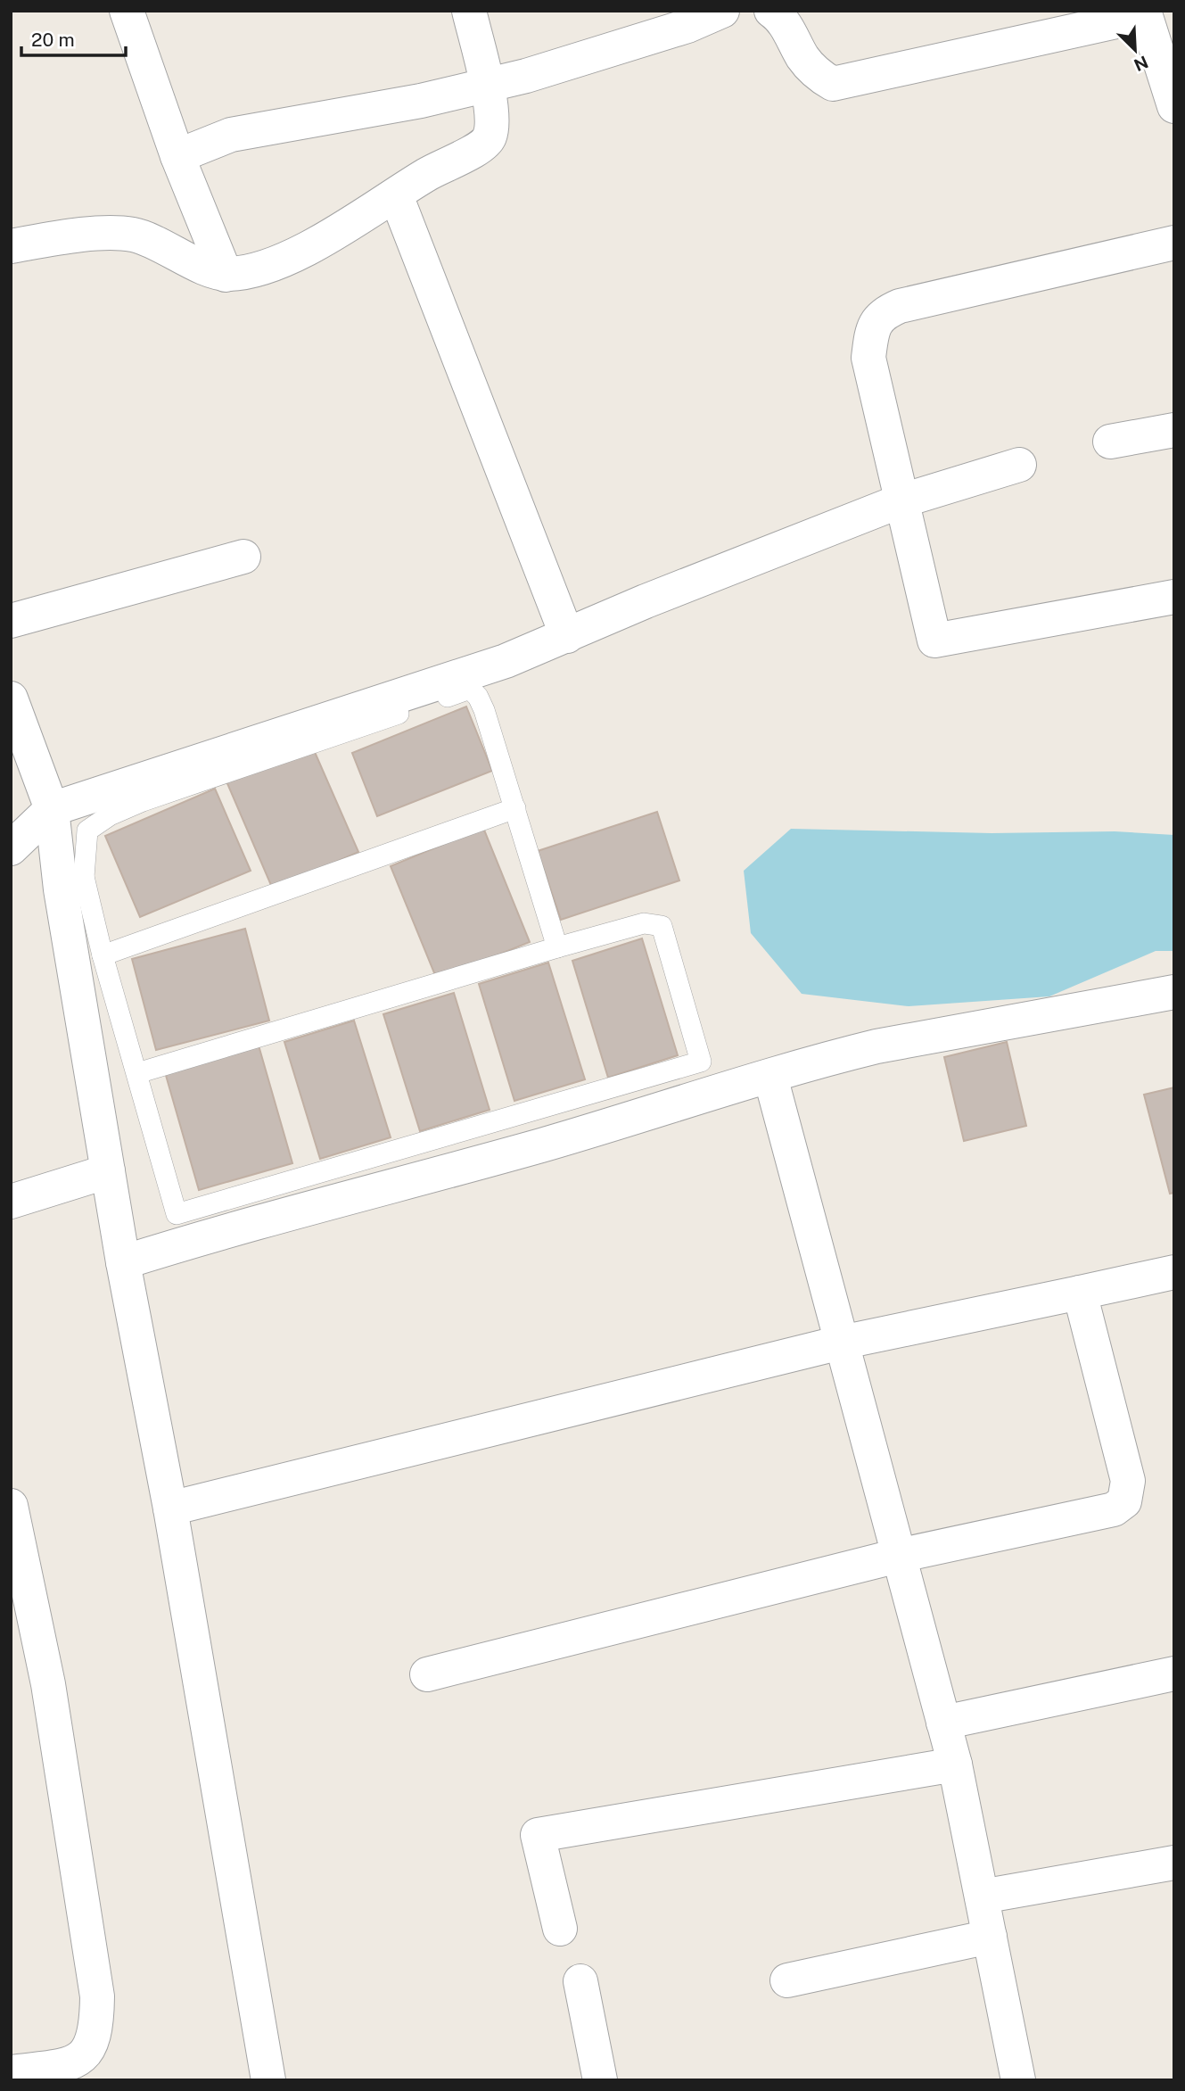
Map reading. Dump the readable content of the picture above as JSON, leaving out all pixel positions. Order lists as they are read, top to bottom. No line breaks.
{"scale_bar":"20 m","north":"bottom right"}
